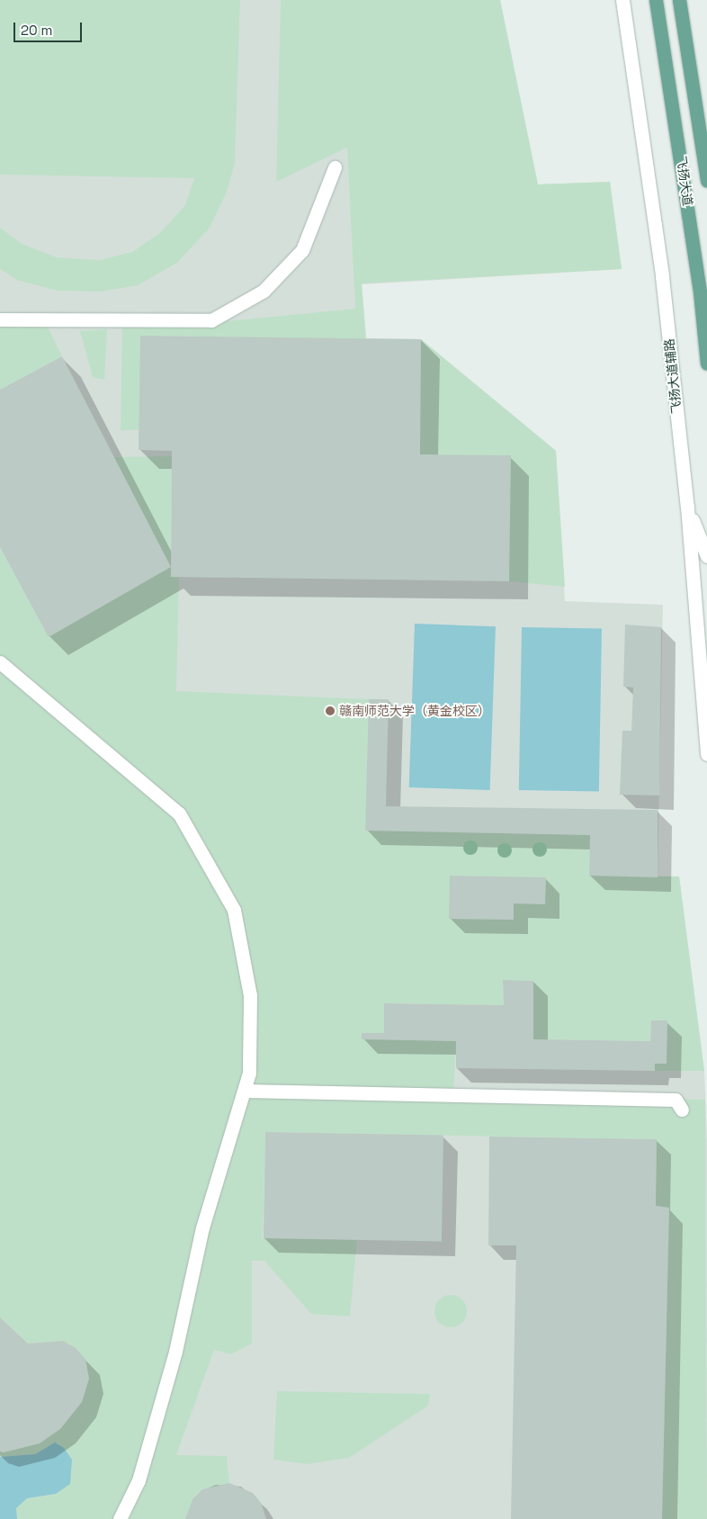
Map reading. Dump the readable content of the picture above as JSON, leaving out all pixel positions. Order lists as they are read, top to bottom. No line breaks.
{"streets":{"main road":["飞扬大道"],"street":["飞扬大道辅路"]},"places":["赣南师范大学（黄金校区）"],"scale_bar":"20 m"}
